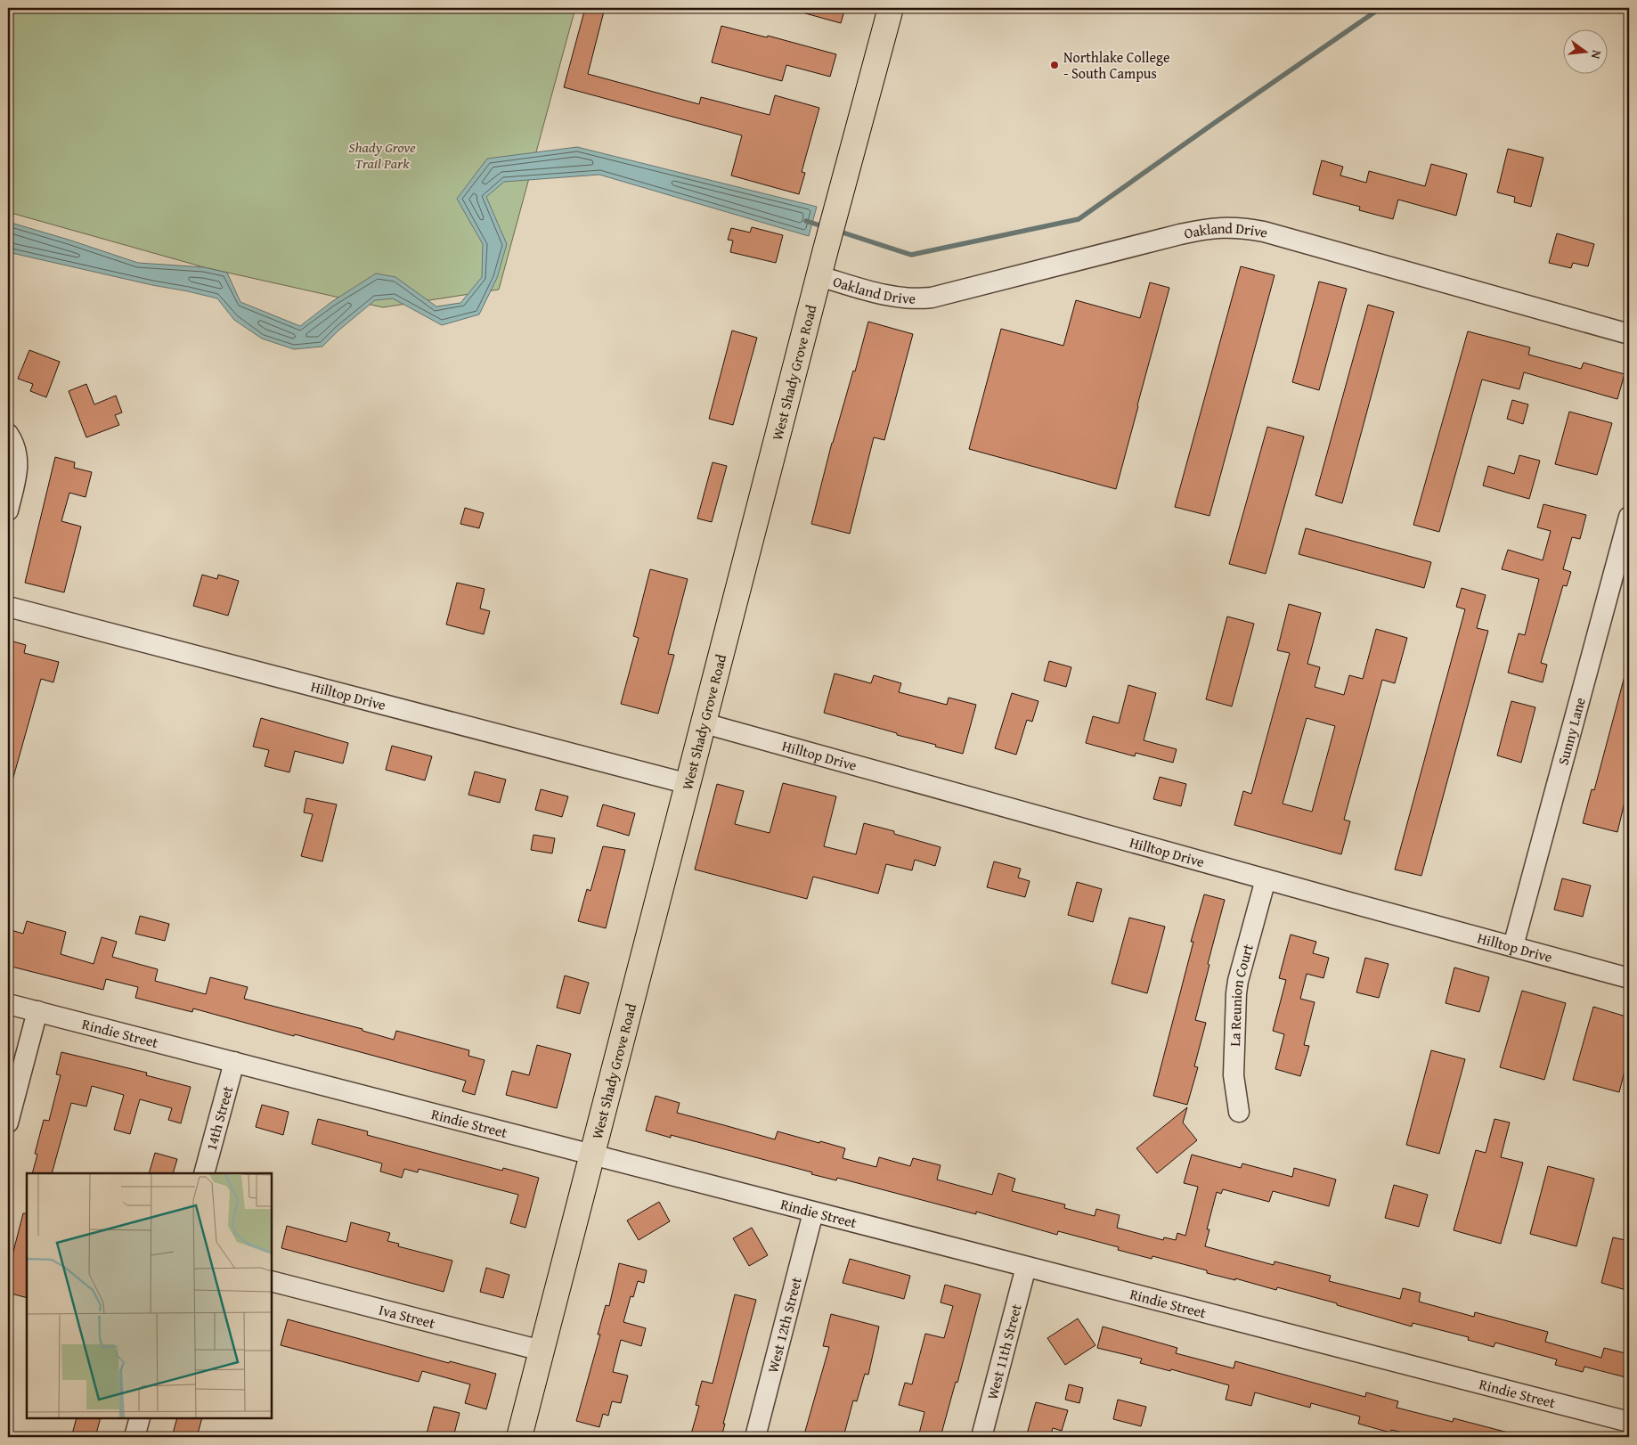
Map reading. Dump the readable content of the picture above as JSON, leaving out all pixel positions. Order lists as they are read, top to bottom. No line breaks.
{"streets":{"main road":["West Shady Grove Road"],"street":["Oakland Drive","Hilltop Drive","Sunny Lane","La Reunion Court","Rindie Street","14th Street","Iva Street","West 12th Street","West 11th Street"]},"crossings":[["Oakland Drive","West Shady Grove Road"],["West Shady Grove Road","Hilltop Drive"],["West Shady Grove Road","Rindie Street"],["West Shady Grove Road","Iva Street"],["Hilltop Drive","Sunny Lane"],["Hilltop Drive","La Reunion Court"],["Rindie Street","14th Street"],["Rindie Street","West 12th Street"],["Rindie Street","West 11th Street"]],"parks":["Shady Grove Trail Park"],"places":["Northlake College - South Campus"],"north":"right"}
